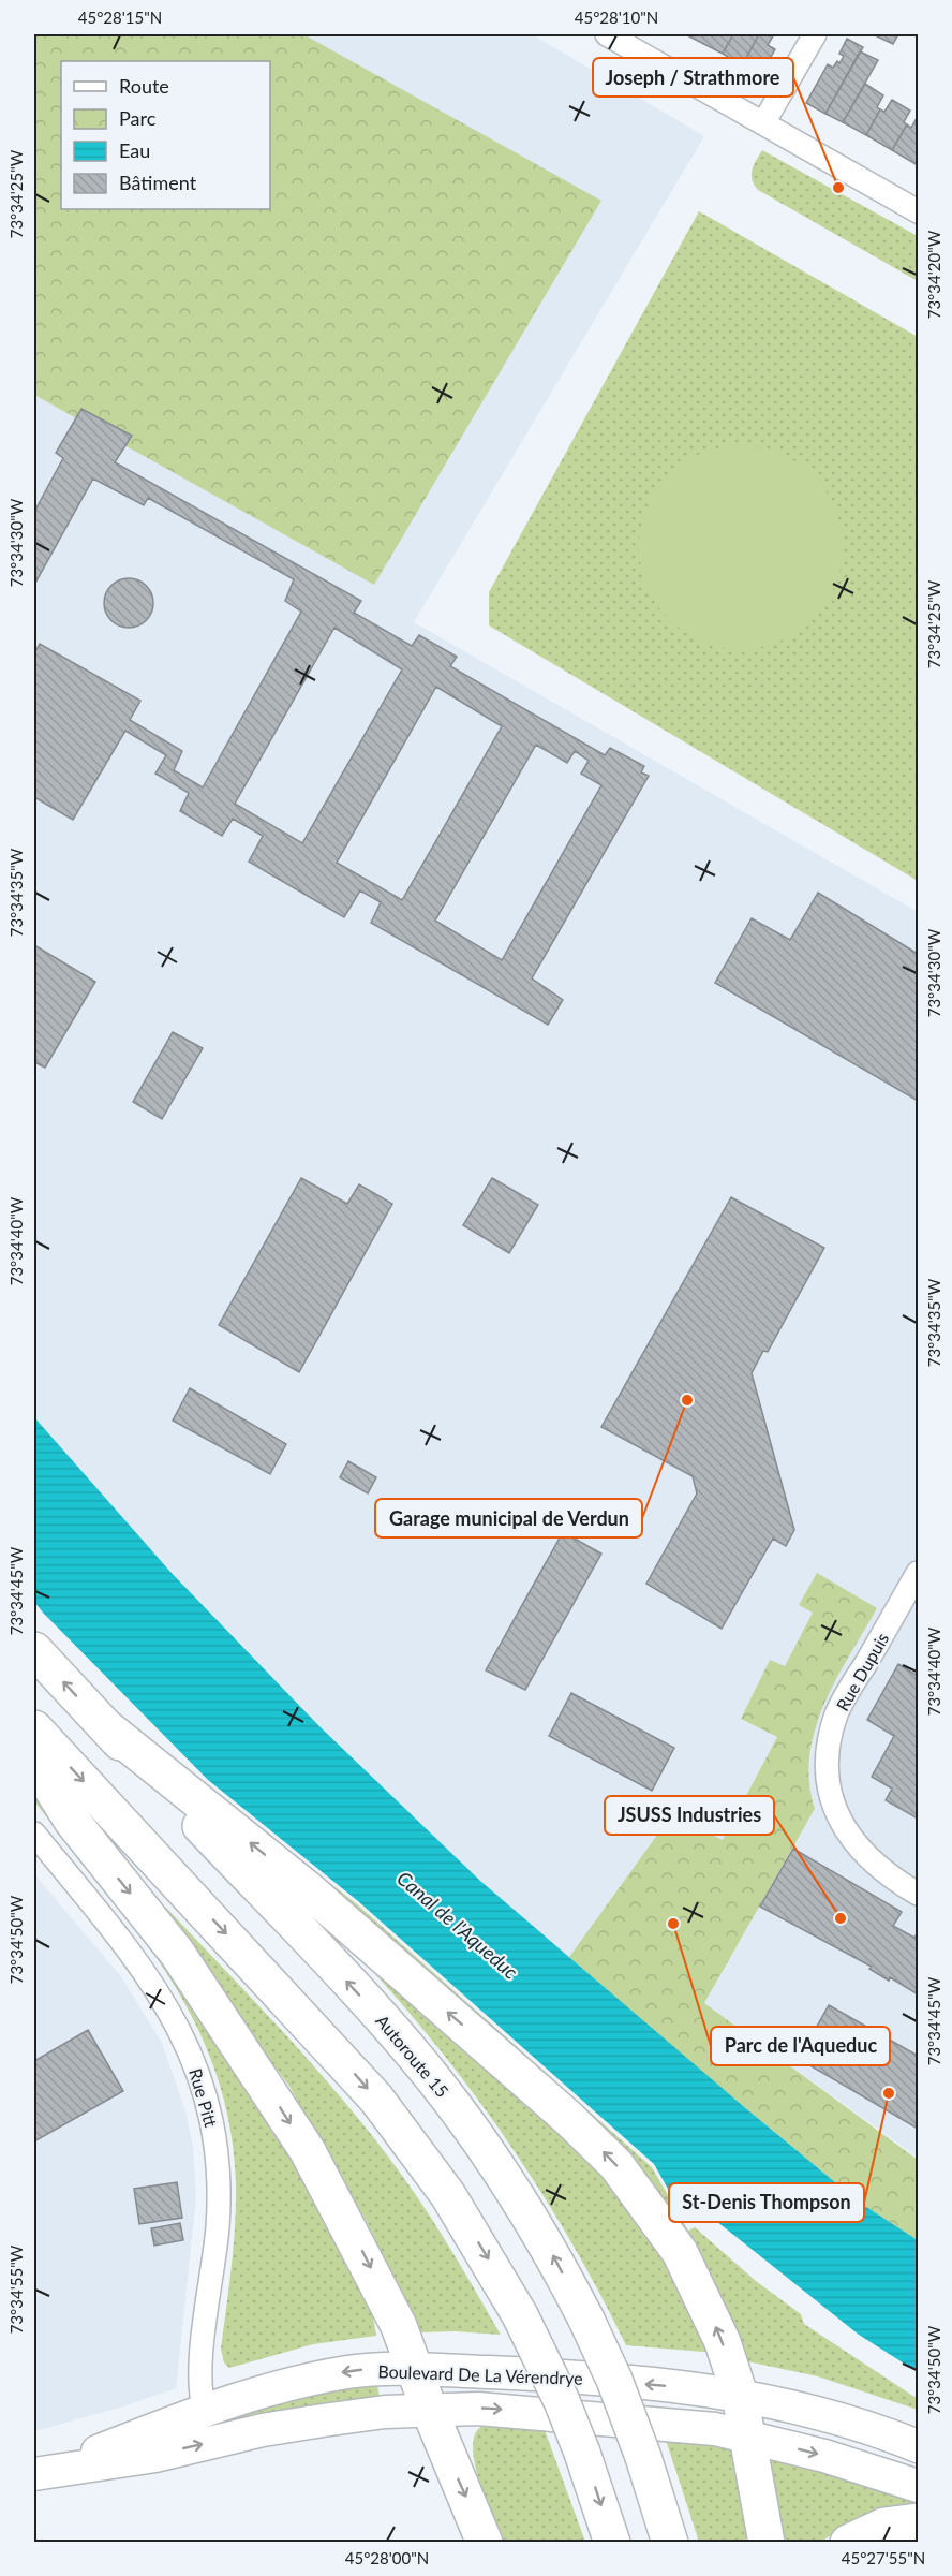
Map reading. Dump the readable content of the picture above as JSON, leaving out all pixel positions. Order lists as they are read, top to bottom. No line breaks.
{"streets":{"highway":["Autoroute 15"],"main road":["Boulevard De La Vérendrye"],"street":["Rue Dupuis","Rue Pitt"]},"crossings":[["Rue Pitt","Boulevard De La Vérendrye"]],"water":["Canal de l'Aqueduc"],"places":["Joseph / Strathmore","Garage municipal de Verdun","JSUSS Industries","Parc de l'Aqueduc","St-Denis Thompson"],"legend":["Route","Parc","Eau","Bâtiment"],"coordinates":["45°28'15\"N","45°28'10\"N","73°34'25\"W","73°34'20\"W","73°34'30\"W","73°34'35\"W","73°34'40\"W","73°34'45\"W","73°34'50\"W","73°34'55\"W","45°28'00\"N","45°27'55\"N"]}
